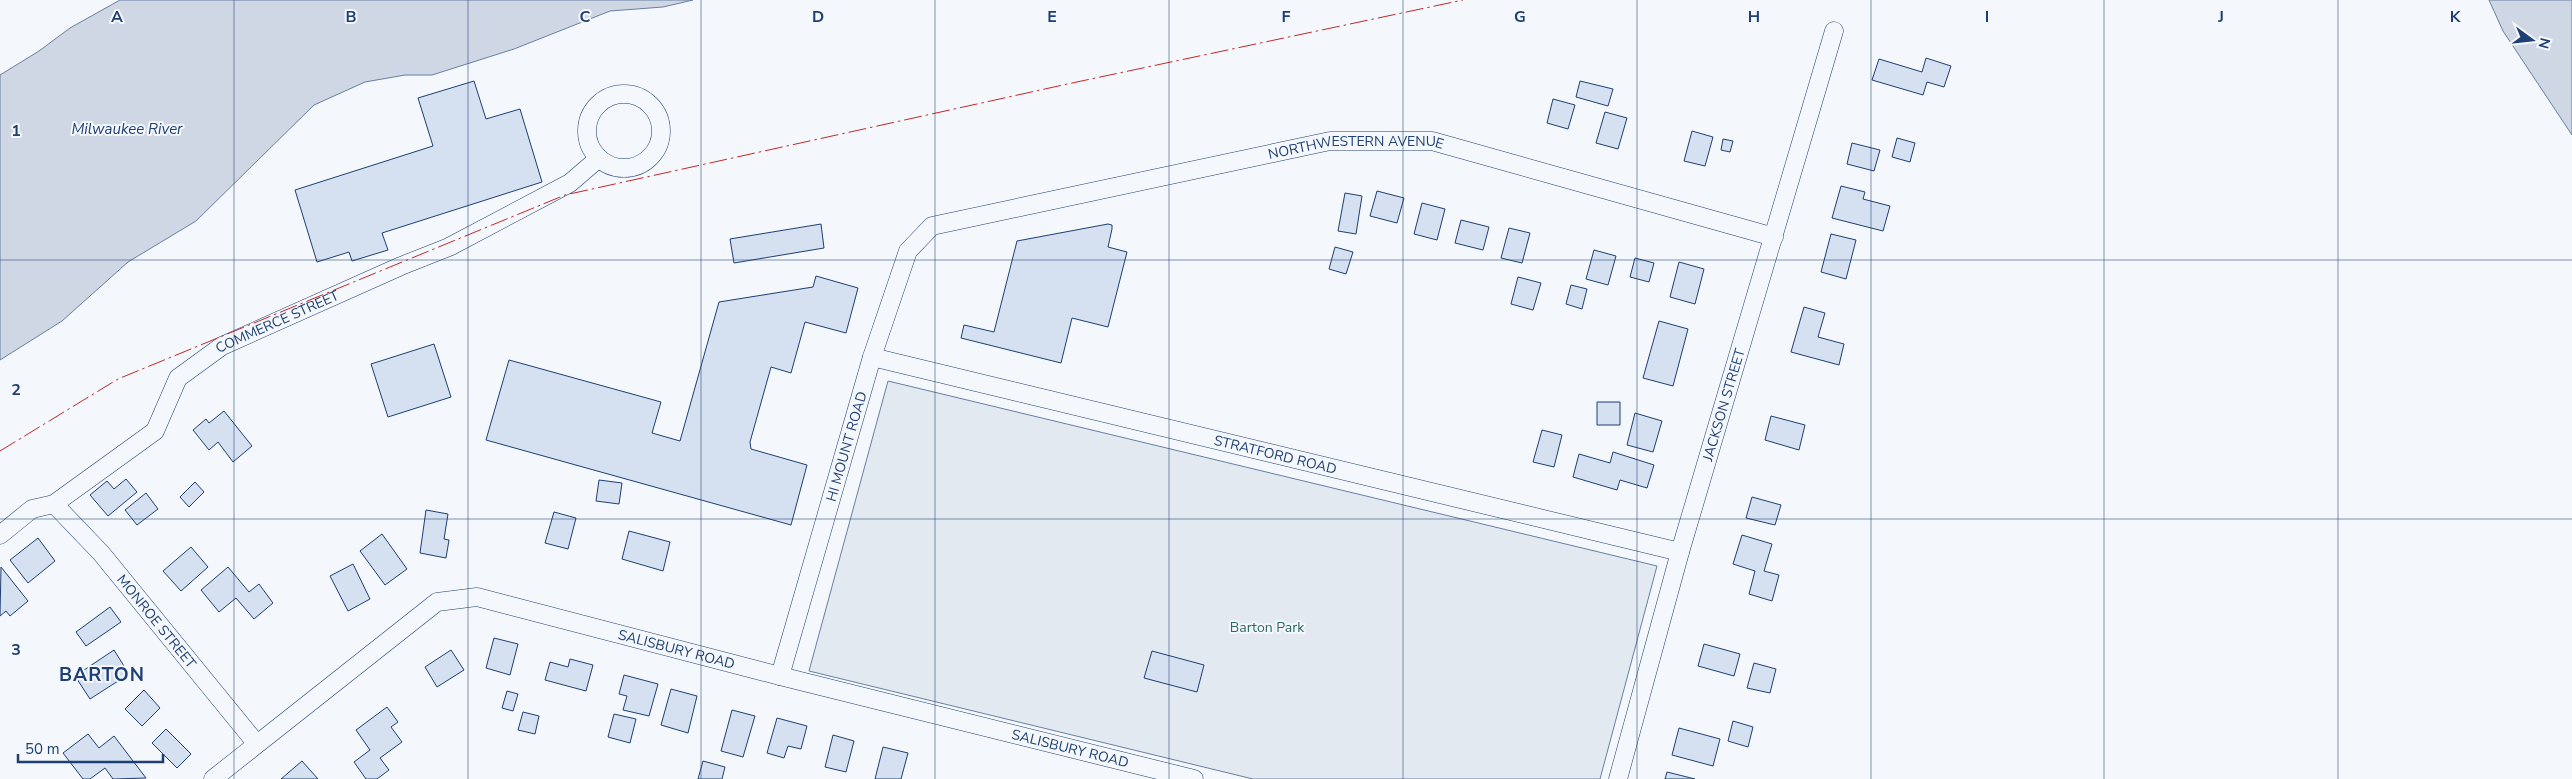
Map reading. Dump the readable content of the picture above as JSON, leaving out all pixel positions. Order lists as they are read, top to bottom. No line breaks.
{"streets":{"street":["NORTHWESTERN AVENUE","COMMERCE STREET","JACKSON STREET","HI MOUNT ROAD","STRATFORD ROAD","MONROE STREET","SALISBURY ROAD"]},"crossings":[["NORTHWESTERN AVENUE","JACKSON STREET"],["NORTHWESTERN AVENUE","HI MOUNT ROAD"],["COMMERCE STREET","MONROE STREET"],["JACKSON STREET","STRATFORD ROAD"],["HI MOUNT ROAD","STRATFORD ROAD"],["HI MOUNT ROAD","SALISBURY ROAD"],["MONROE STREET","SALISBURY ROAD"]],"districts":["BARTON"],"water":["Milwaukee River"],"parks":["Barton Park"],"scale_bar":"50 m","north":"right","grid":{"columns":["A","B","C","D","E","F","G","H","I","J","K"],"rows":["1","2","3"]}}
